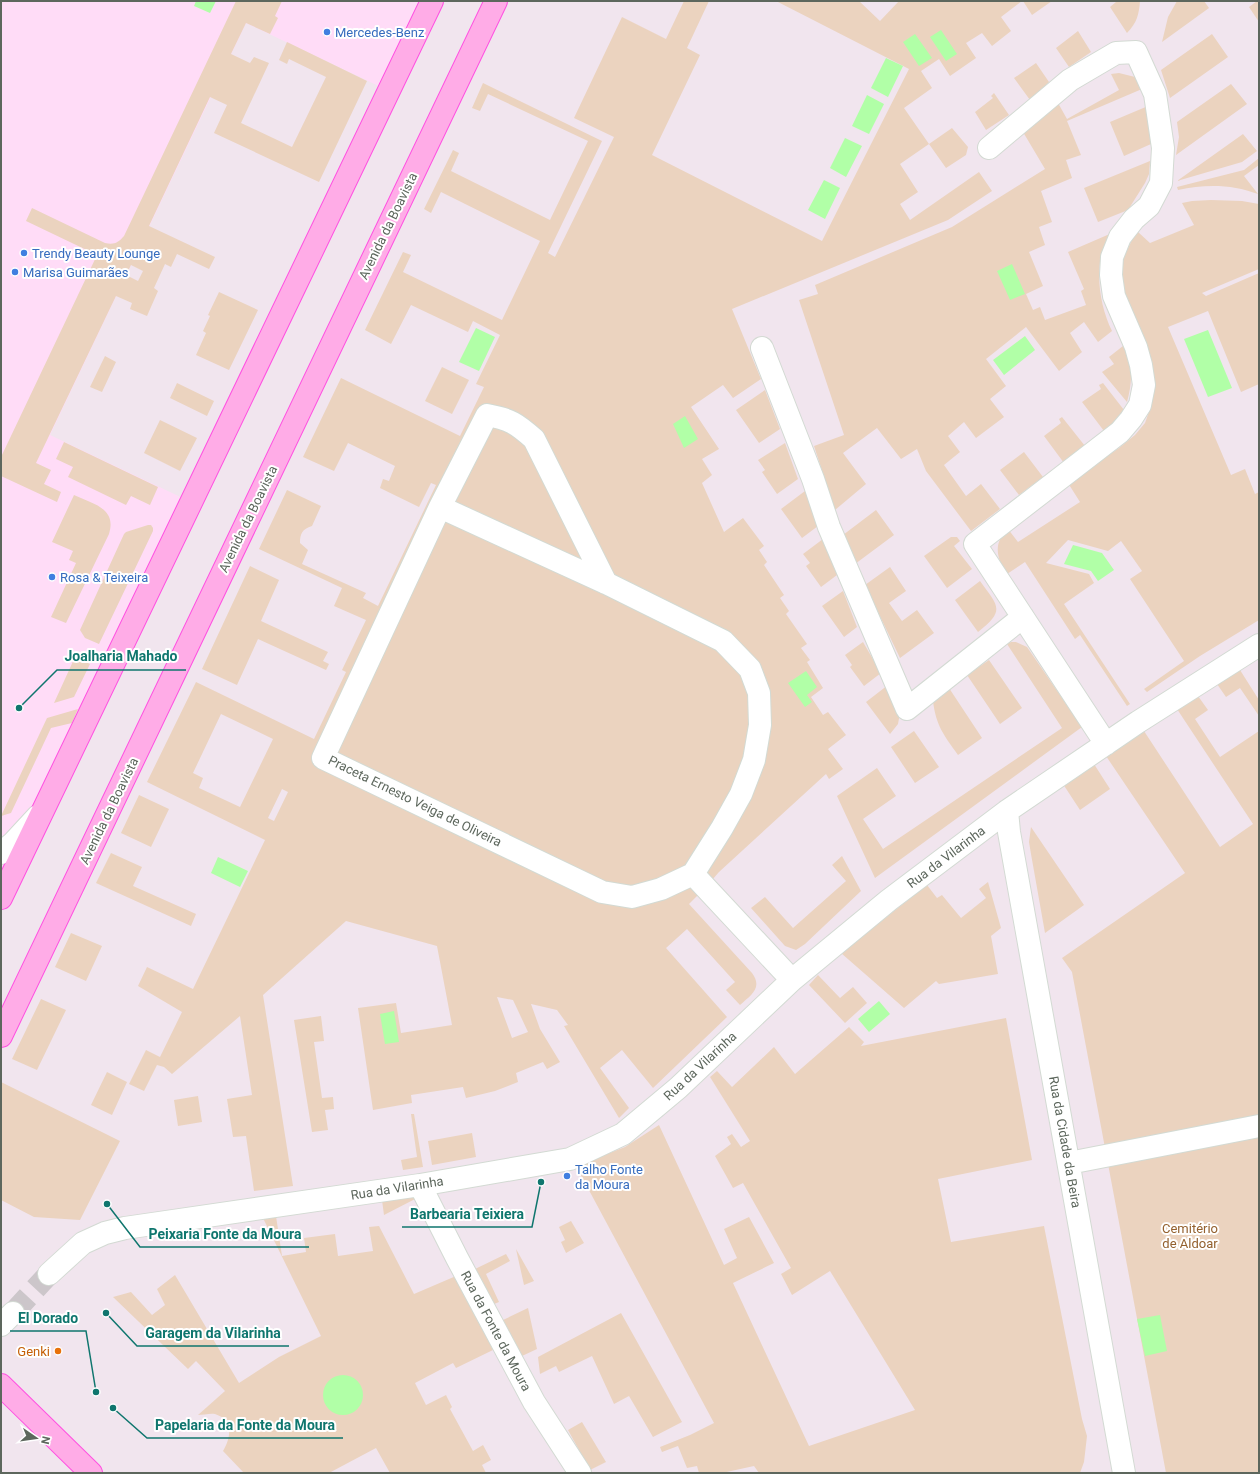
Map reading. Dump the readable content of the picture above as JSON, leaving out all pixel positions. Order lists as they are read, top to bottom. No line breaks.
{"streets":{"main road":["Avenida da Boavista"],"street":["Praceta Ernesto Veiga de Oliveira","Rua da Vilarinha","Rua da Cidade da Beira","Rua da Fonte da Moura"]},"crossings":[["Rua da Vilarinha","Rua da Cidade da Beira"],["Rua da Vilarinha","Rua da Fonte da Moura"]],"parks":["Cemitério de Aldoar"],"places":["Mercedes-Benz","Trendy Beauty Lounge","Marisa Guimarães","Rosa & Teixeira","Joalharia Mahado","Talho Fonte da Moura","Barbearia Teixiera","Peixaria Fonte da Moura","Garagem da Vilarinha","Genki","El Dorado","Papelaria da Fonte da Moura"],"north":"right"}
